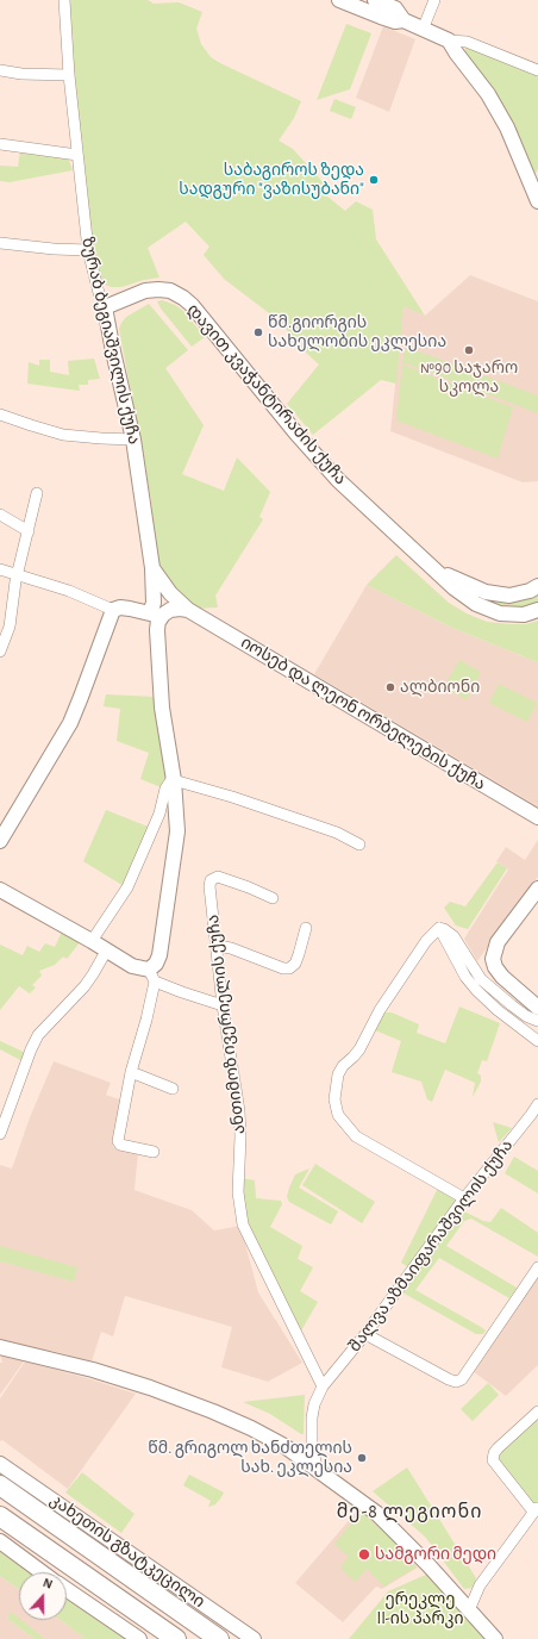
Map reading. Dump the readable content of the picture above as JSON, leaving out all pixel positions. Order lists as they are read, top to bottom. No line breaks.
{"streets":{"highway":["კახეთის გზატკეცილი"],"street":["ზურაბ ბეგიაშვილის ქუჩა","დავით კვაჭანტირაძის ქუჩა","იოსებ და ლეონ ორბელების ქუჩა","ანთიმოზ ივერიელის ქუჩა","შალვა აზმაიფარაშვილის ქუჩა"]},"crossings":[["ზურაბ ბეგიაშვილის ქუჩა","დავით კვაჭანტირაძის ქუჩა"],["ზურაბ ბეგიაშვილის ქუჩა","იოსებ და ლეონ ორბელების ქუჩა"],["ანთიმოზ ივერიელის ქუჩა","შალვა აზმაიფარაშვილის ქუჩა"]],"districts":["მე-8 ლეგიონი"],"parks":["ერეკლე II-ის პარკი"],"places":["საბაგიროს ზედა სადგური \"ვაზისუბანი\"","წმ.გიორგის სახელობის ეკლესია","№90 საჯარო სკოლა","ალბიონი","წმ. გრიგოლ ხანძთელის სახ. ეკლესია","სამგორი მედი"],"north":"top"}
